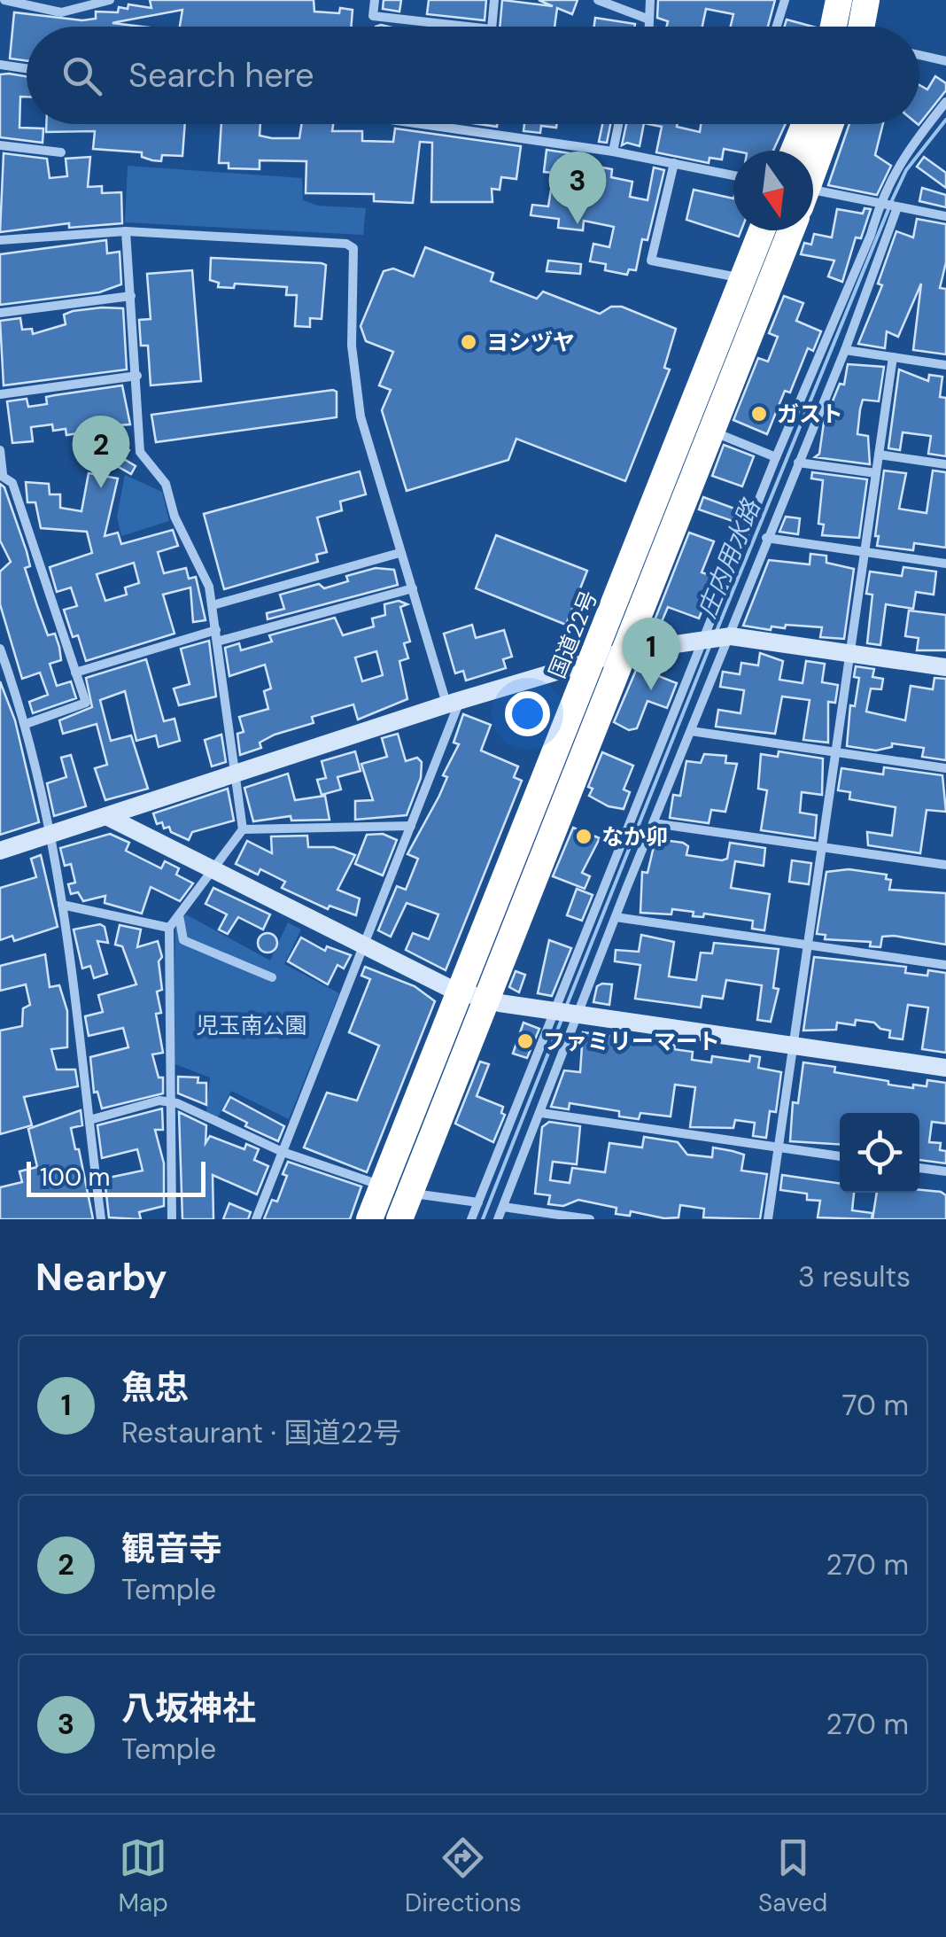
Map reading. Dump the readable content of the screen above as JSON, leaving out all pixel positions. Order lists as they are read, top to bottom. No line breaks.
{"streets":{"highway":["国道22号"]},"water":["庄内用水路"],"parks":["児玉南公園"],"places":["ヨシヅヤ","ガスト","なか卯","ファミリーマート"],"scale_bar":"100 m","north":"bottom","page":{"search":"Search here","pins":["3","2","1"],"scale":"100 m","heading":["Nearby","3 results"],"list":[{"mark":"1","name":"魚忠","note":"Restaurant · 国道22号","value":"70 m"},{"mark":"2","name":"観音寺","note":"Temple","value":"270 m"},{"mark":"3","name":"八坂神社","note":"Temple","value":"270 m"}],"nav":["Map","Directions","Saved"]}}
